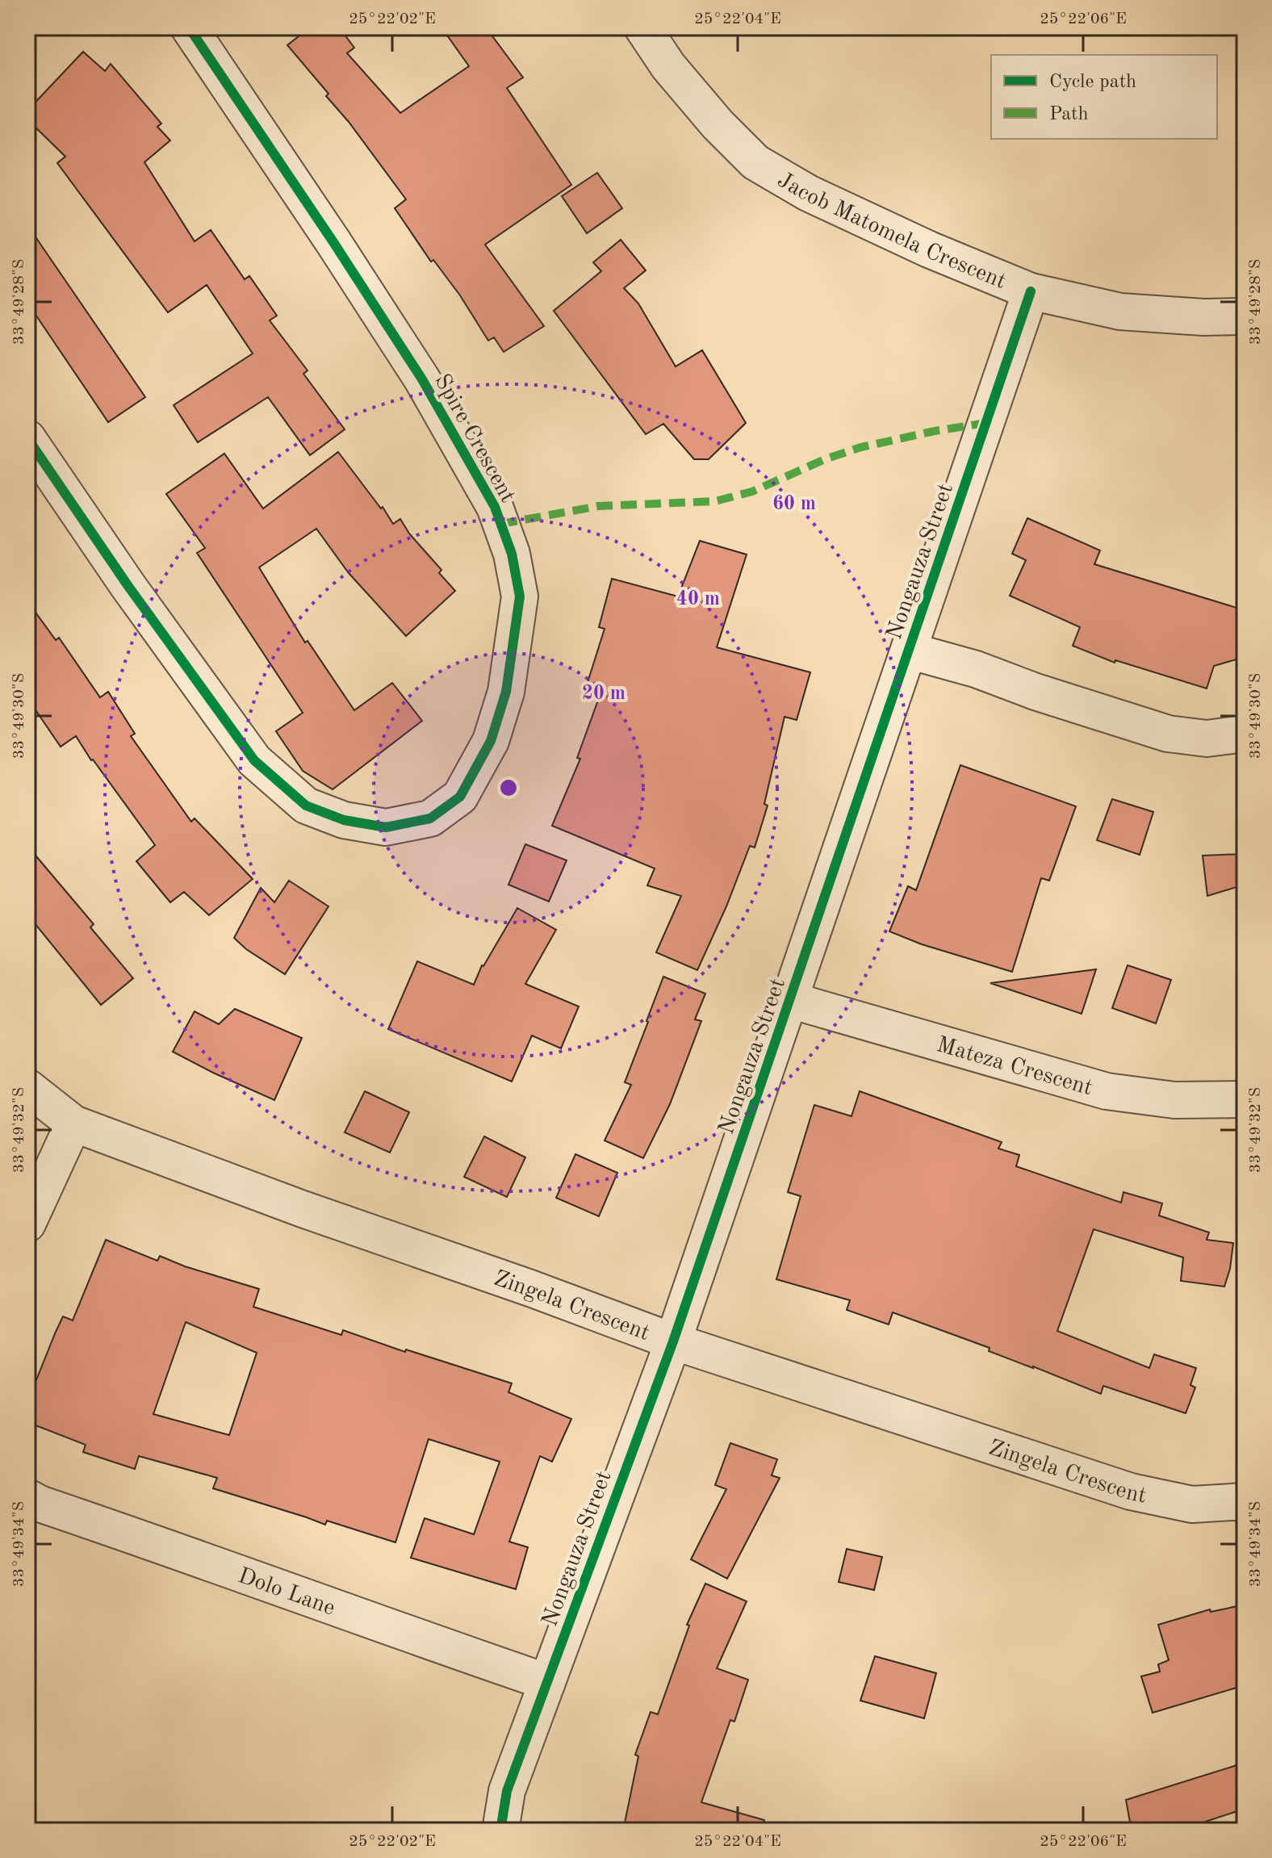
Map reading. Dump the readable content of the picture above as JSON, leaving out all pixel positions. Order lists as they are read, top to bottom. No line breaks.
{"streets":{"street":["Jacob Matomela Crescent","Spire Crescent","Nongauza Street","Mateza Crescent","Zingela Crescent","Dolo Lane"]},"crossings":[["Jacob Matomela Crescent","Nongauza Street"],["Nongauza Street","Mateza Crescent"],["Nongauza Street","Zingela Crescent"],["Nongauza Street","Dolo Lane"]],"legend":["Cycle path","Path"],"coordinates":["25°22'02\"E","25°22'04\"E","25°22'06\"E","33°49'28\"S","33°49'30\"S","33°49'32\"S","33°49'34\"S"],"rings":["60 m","40 m","20 m"]}
